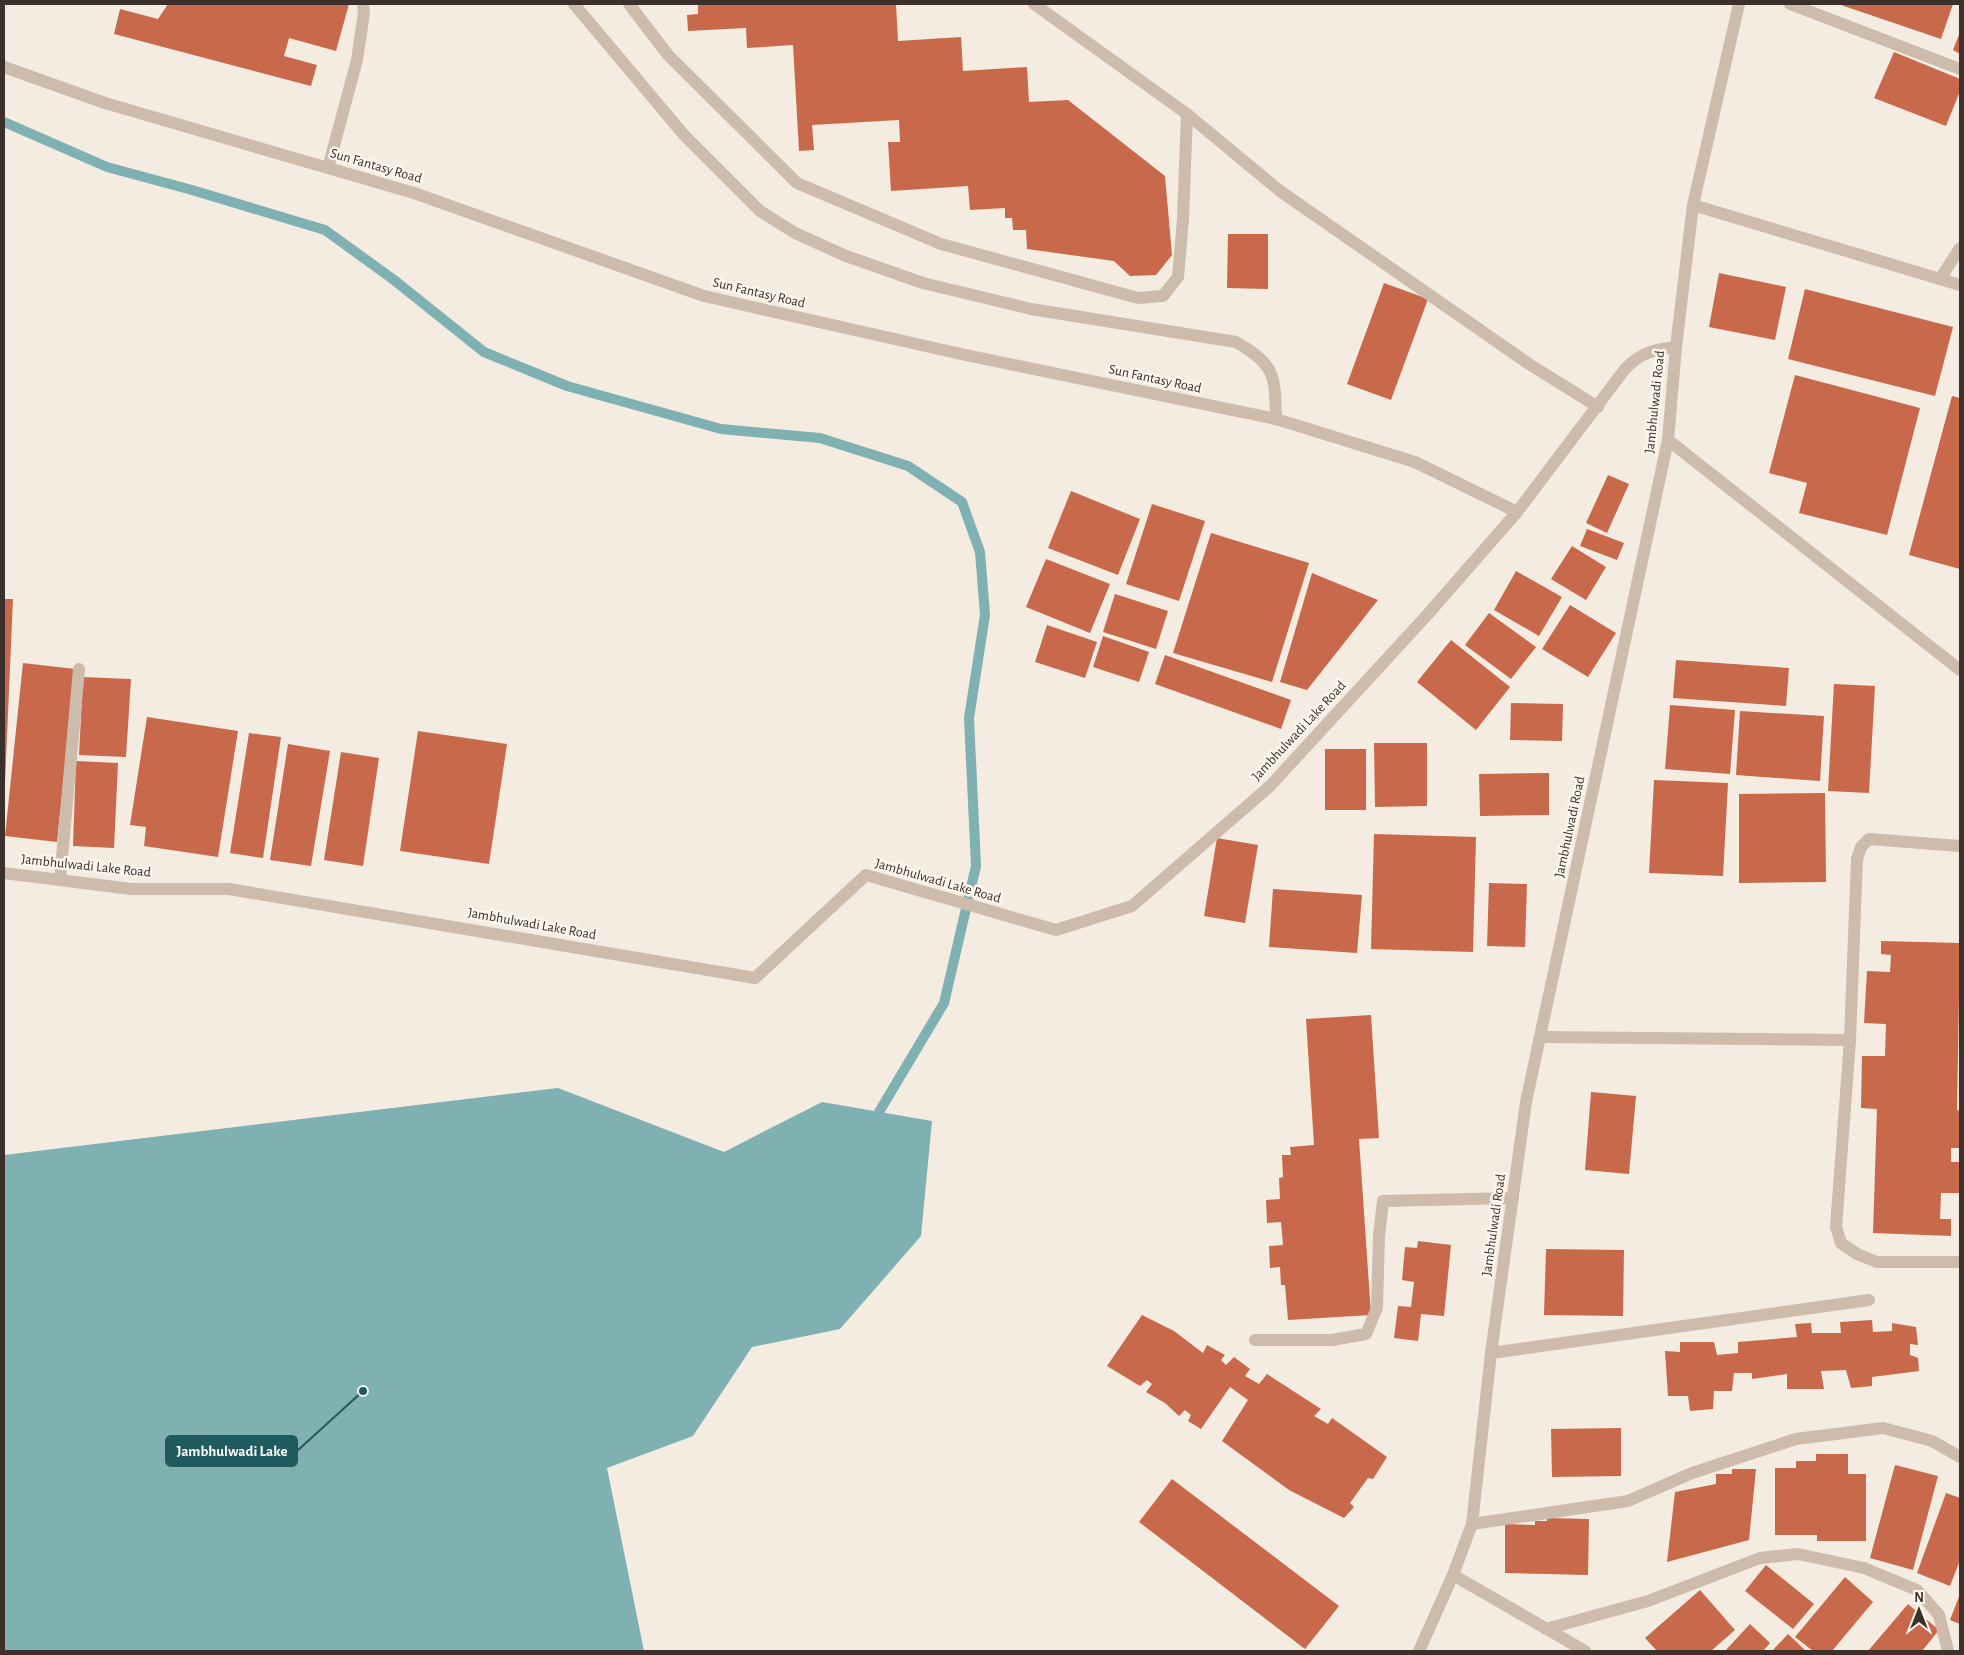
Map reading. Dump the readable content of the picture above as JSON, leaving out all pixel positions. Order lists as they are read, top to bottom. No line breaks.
{"streets":{"street":["Sun Fantasy Road","Jambhulwadi Road","Jambhulwadi Lake Road"]},"crossings":[["Sun Fantasy Road","Jambhulwadi Lake Road"],["Jambhulwadi Road","Jambhulwadi Lake Road"]],"places":["Jambhulwadi Lake"],"north":"top"}
